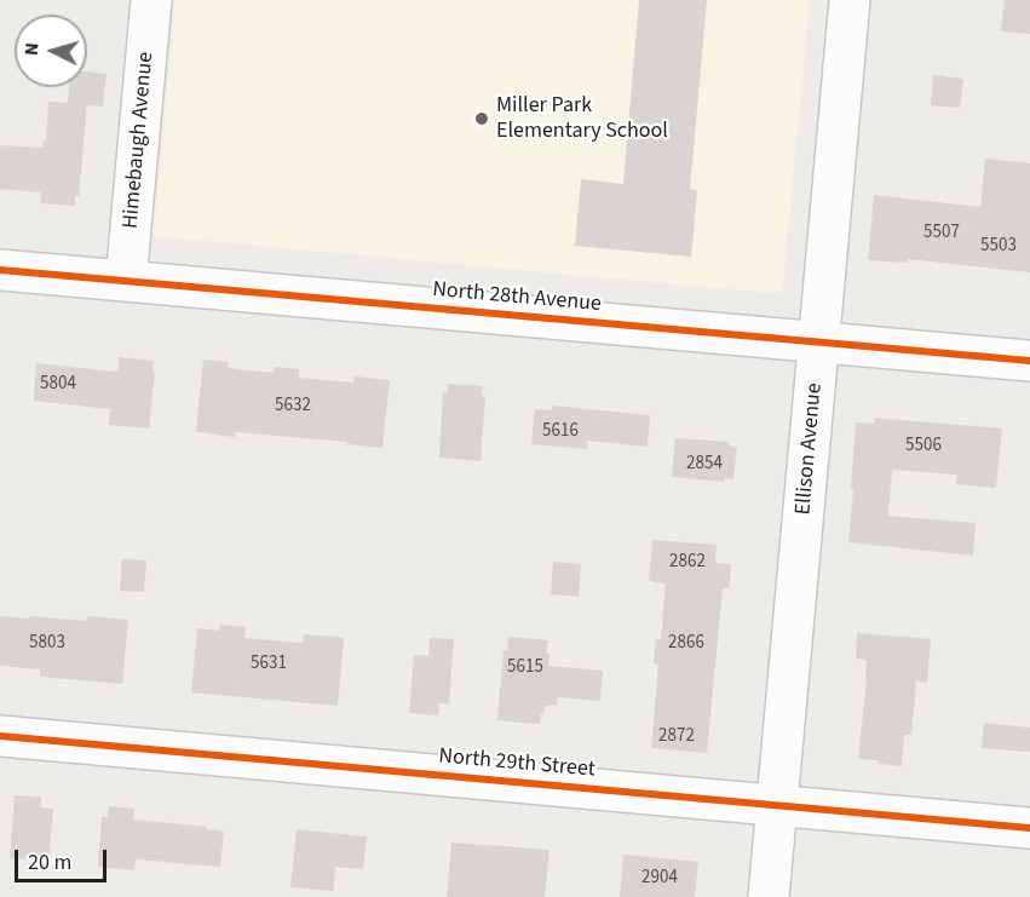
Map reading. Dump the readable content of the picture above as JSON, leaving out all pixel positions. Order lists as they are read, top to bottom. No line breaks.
{"streets":{"street":["Himebaugh Avenue","North 28th Avenue","Ellison Avenue","North 29th Street"]},"crossings":[["Himebaugh Avenue","North 28th Avenue"],["North 28th Avenue","Ellison Avenue"],["Ellison Avenue","North 29th Street"]],"places":["Miller Park Elementary School"],"house_numbers":["5507","5503","5804","5632","5616","5506","2854","2862","5803","2866","5631","5615","2872","2904"],"scale_bar":"20 m","north":"left"}
